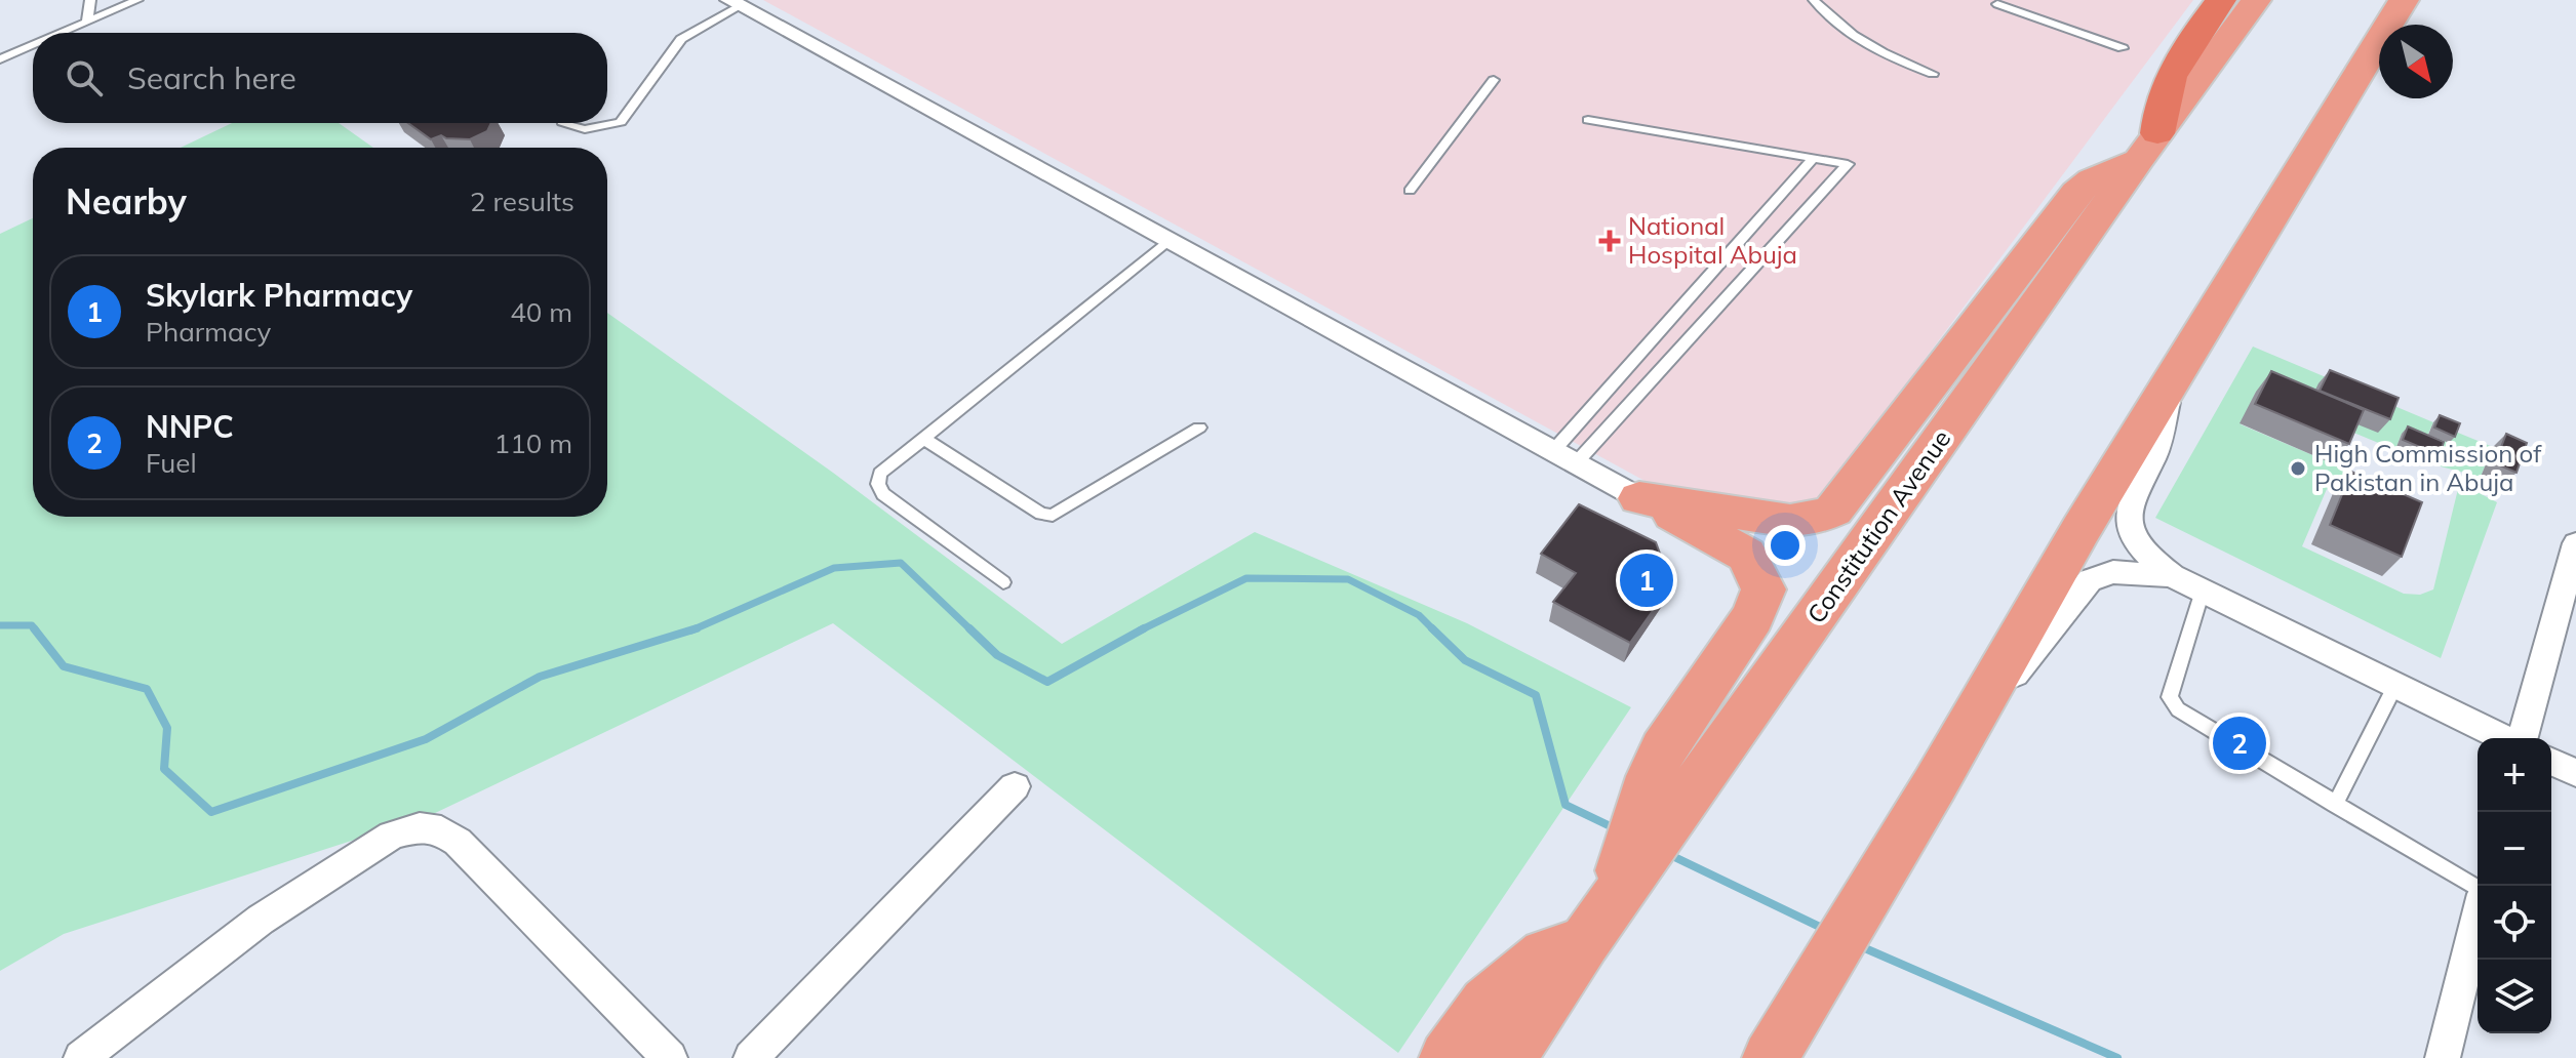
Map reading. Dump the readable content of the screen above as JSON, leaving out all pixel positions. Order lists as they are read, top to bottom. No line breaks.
{"streets":{"main road":["Constitution Avenue"]},"places":{"health":["National Hospital Abuja"],"other":["High Commission of Pakistan in Abuja"]},"north":"bottom right","page":{"search":"Search here","heading":["Nearby","2 results"],"list":[{"mark":"1","name":"Skylark Pharmacy","note":"Pharmacy","value":"40 m"},{"mark":"2","name":"NNPC","note":"Fuel","value":"110 m"}],"pins":["1","2"],"map_buttons":["+","−"]}}
